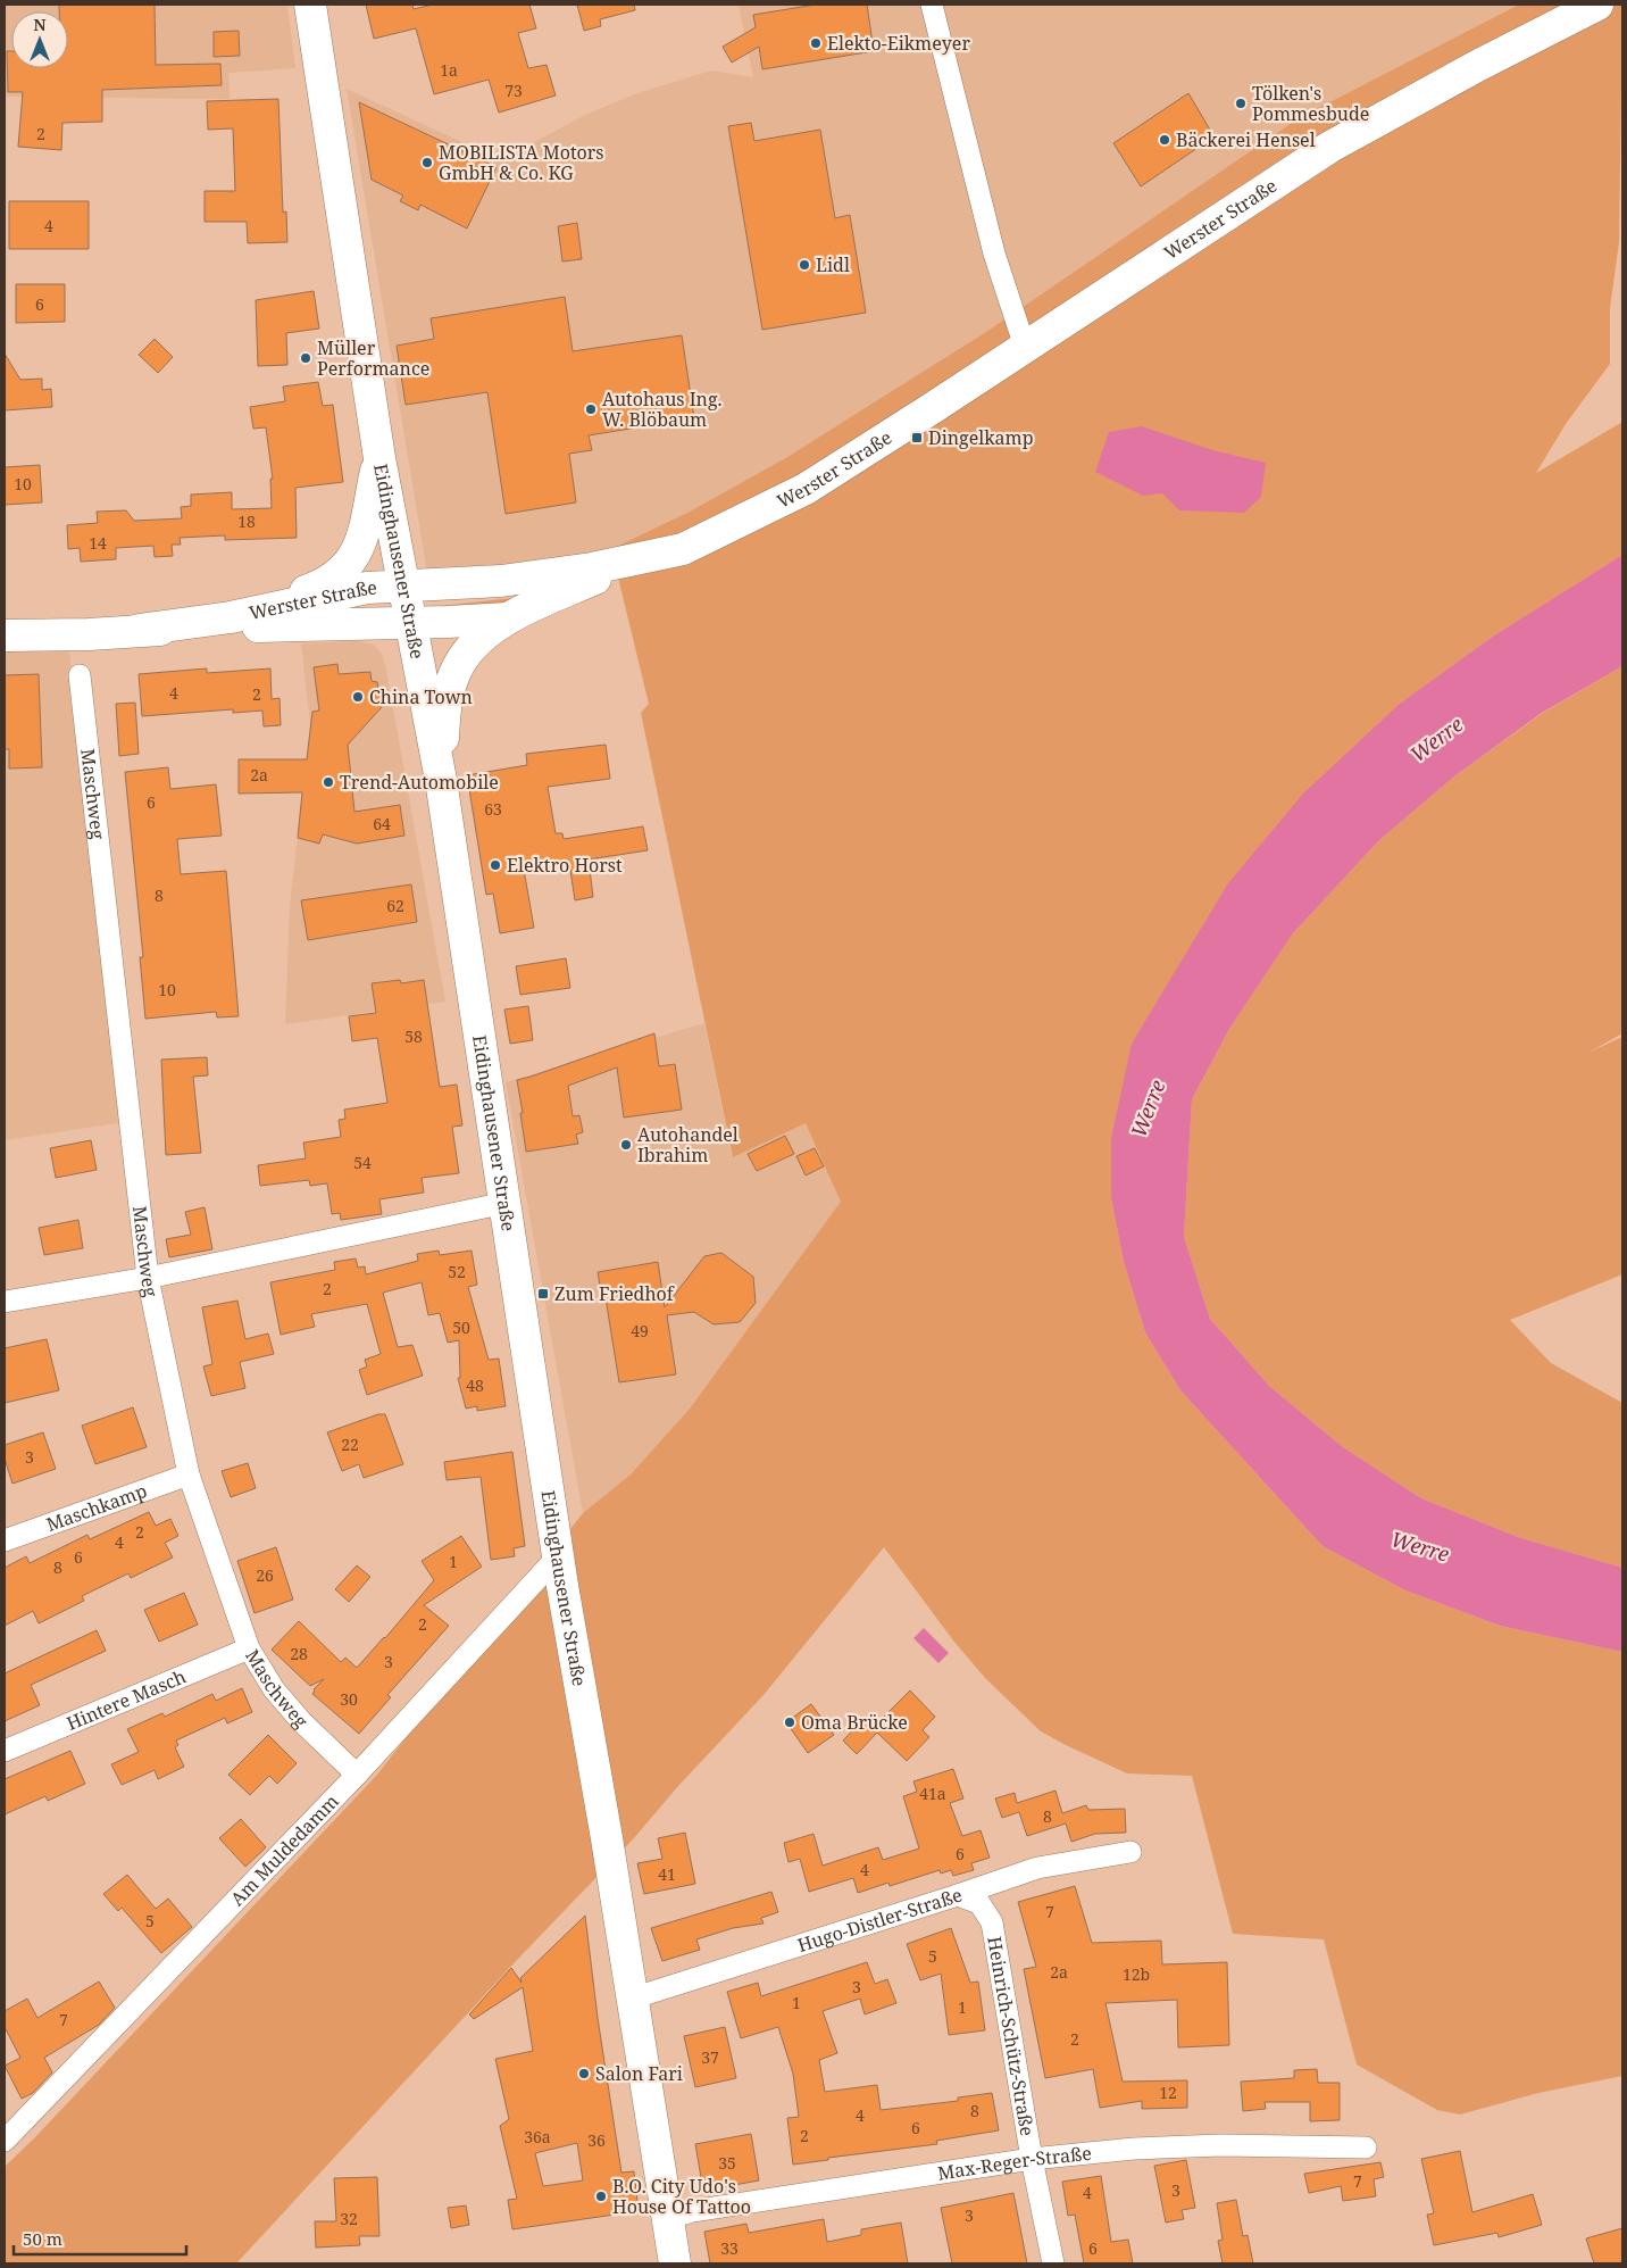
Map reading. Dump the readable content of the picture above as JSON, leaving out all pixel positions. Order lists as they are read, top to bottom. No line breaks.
{"streets":{"main road":["Werster Straße","Eidinghausener Straße"],"street":["Maschweg","Maschkamp","Hintere Masch","Am Muldedamm","Hugo-Distler-Straße","Heinrich-Schütz-Straße","Max-Reger-Straße"]},"crossings":[["Werster Straße","Eidinghausener Straße"],["Eidinghausener Straße","Am Muldedamm"],["Eidinghausener Straße","Hugo-Distler-Straße"],["Eidinghausener Straße","Max-Reger-Straße"],["Maschweg","Maschkamp"],["Maschweg","Hintere Masch"],["Maschweg","Am Muldedamm"],["Hugo-Distler-Straße","Heinrich-Schütz-Straße"],["Heinrich-Schütz-Straße","Max-Reger-Straße"]],"water":["Werre"],"places":{"other":["Elekto-Eikmeyer","Tölken's Pommesbude","Bäckerei Hensel","MOBILISTA Motors GmbH & Co. KG","Lidl","Müller Performance","Autohaus Ing. W. Blöbaum","China Town","Trend-Automobile","Elektro Horst","Autohandel Ibrahim","Oma Brücke","Salon Fari","B.O. City Udo's House Of Tattoo"],"transit":["Dingelkamp","Zum Friedhof"]},"house_numbers":["1a","73","2","4","6","10","18","14","4","2","2a","6","63","64","8","62","10","58","54","52","2","50","49","48","22","3","2","4","6","1","8","26","2","28","3","30","41a","8","6","4","41","7","5","5","2a","12b","3","1","1","7","2","37","12","8","4","6","2","36a","36","35","7","3","4","3","32","33","6"],"scale_bar":"50 m","north":"top"}
